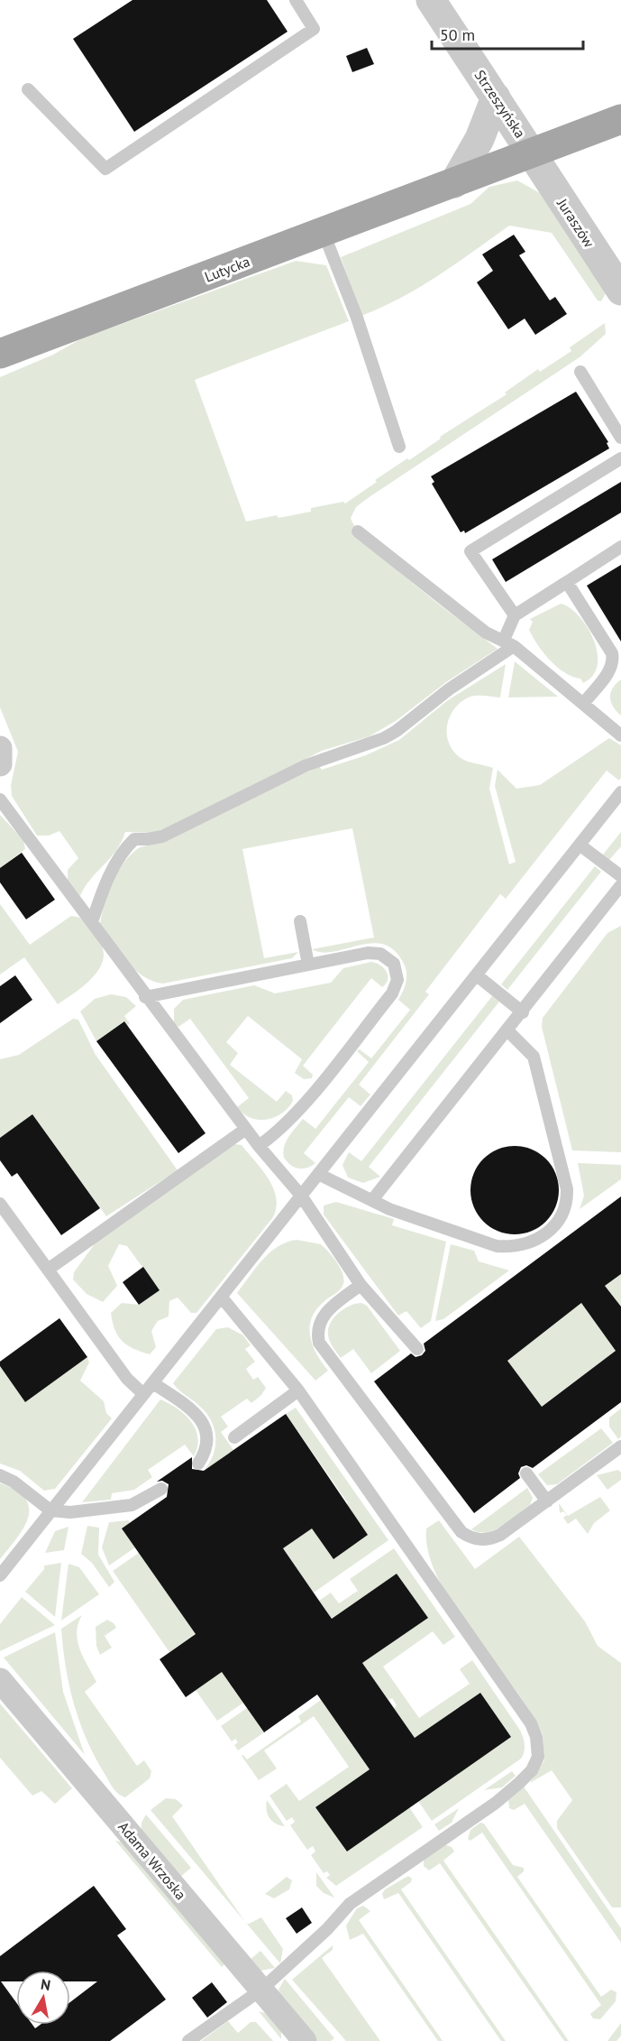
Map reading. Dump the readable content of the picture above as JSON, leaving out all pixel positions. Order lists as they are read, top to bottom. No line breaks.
{"streets":{"main road":["Lutycka"],"street":["Strzeszyńska","Juraszów","Adama Wrzoska"]},"crossings":[["Strzeszyńska","Juraszów"],["Strzeszyńska","Lutycka"],["Juraszów","Lutycka"]],"scale_bar":"50 m","north":"top"}
